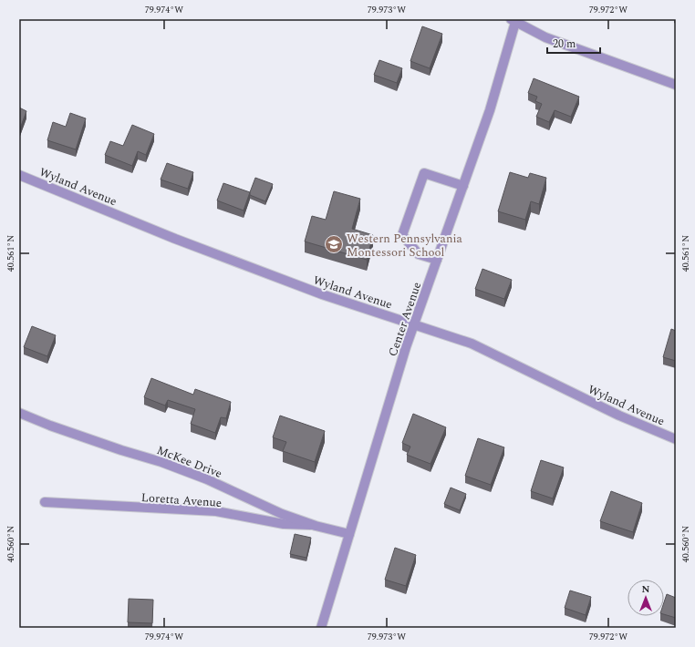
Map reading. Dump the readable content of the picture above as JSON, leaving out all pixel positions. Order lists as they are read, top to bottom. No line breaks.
{"streets":{"street":["Wyland Avenue","Center Avenue","McKee Drive","Loretta Avenue"]},"crossings":[["Wyland Avenue","Center Avenue"],["Center Avenue","McKee Drive"],["McKee Drive","Loretta Avenue"]],"places":{"school or university":["Western Pennsylvania Montessori School"]},"scale_bar":"20 m","north":"top","coordinates":["79.974°W","79.973°W","79.972°W","40.561°N","40.560°N"]}
